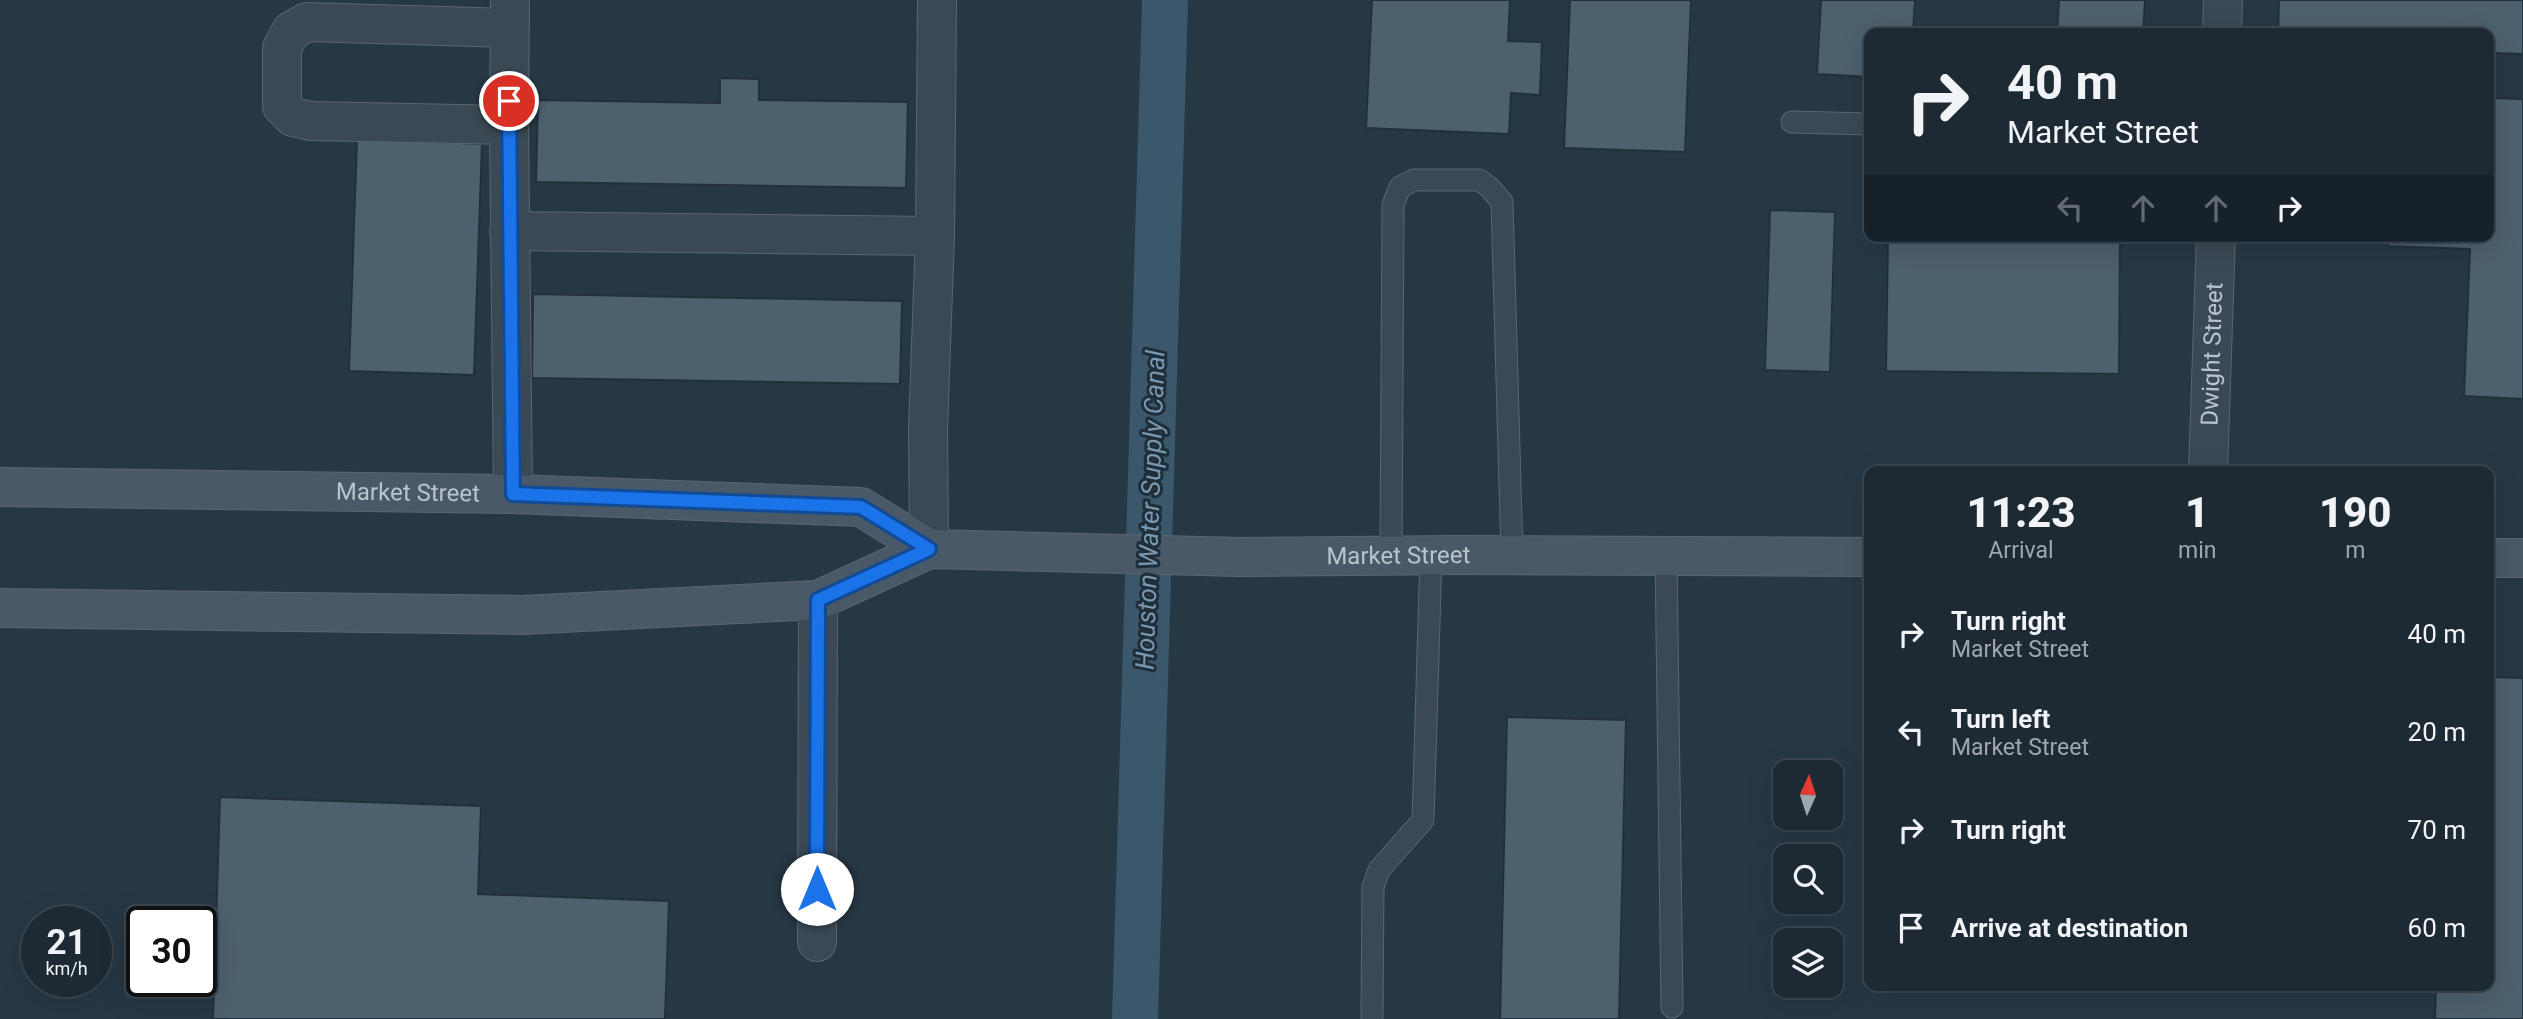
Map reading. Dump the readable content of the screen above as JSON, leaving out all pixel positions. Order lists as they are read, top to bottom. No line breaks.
{"streets":{"main road":["Market Street"],"street":["Dwight Street"]},"water":["Houston Water Supply Canal"],"north":"top","page":{"turn":["40 m","Market Street"],"eta":["11:23","Arrival","1","min","190","m"],"list":[{"name":"Turn right","note":"Market Street","value":"40 m"},{"name":"Turn left","note":"Market Street","value":"20 m"},{"name":"Turn right","value":"70 m"},{"name":"Arrive at destination","value":"60 m"}],"speed":"21 km/h","limit":"30"}}
